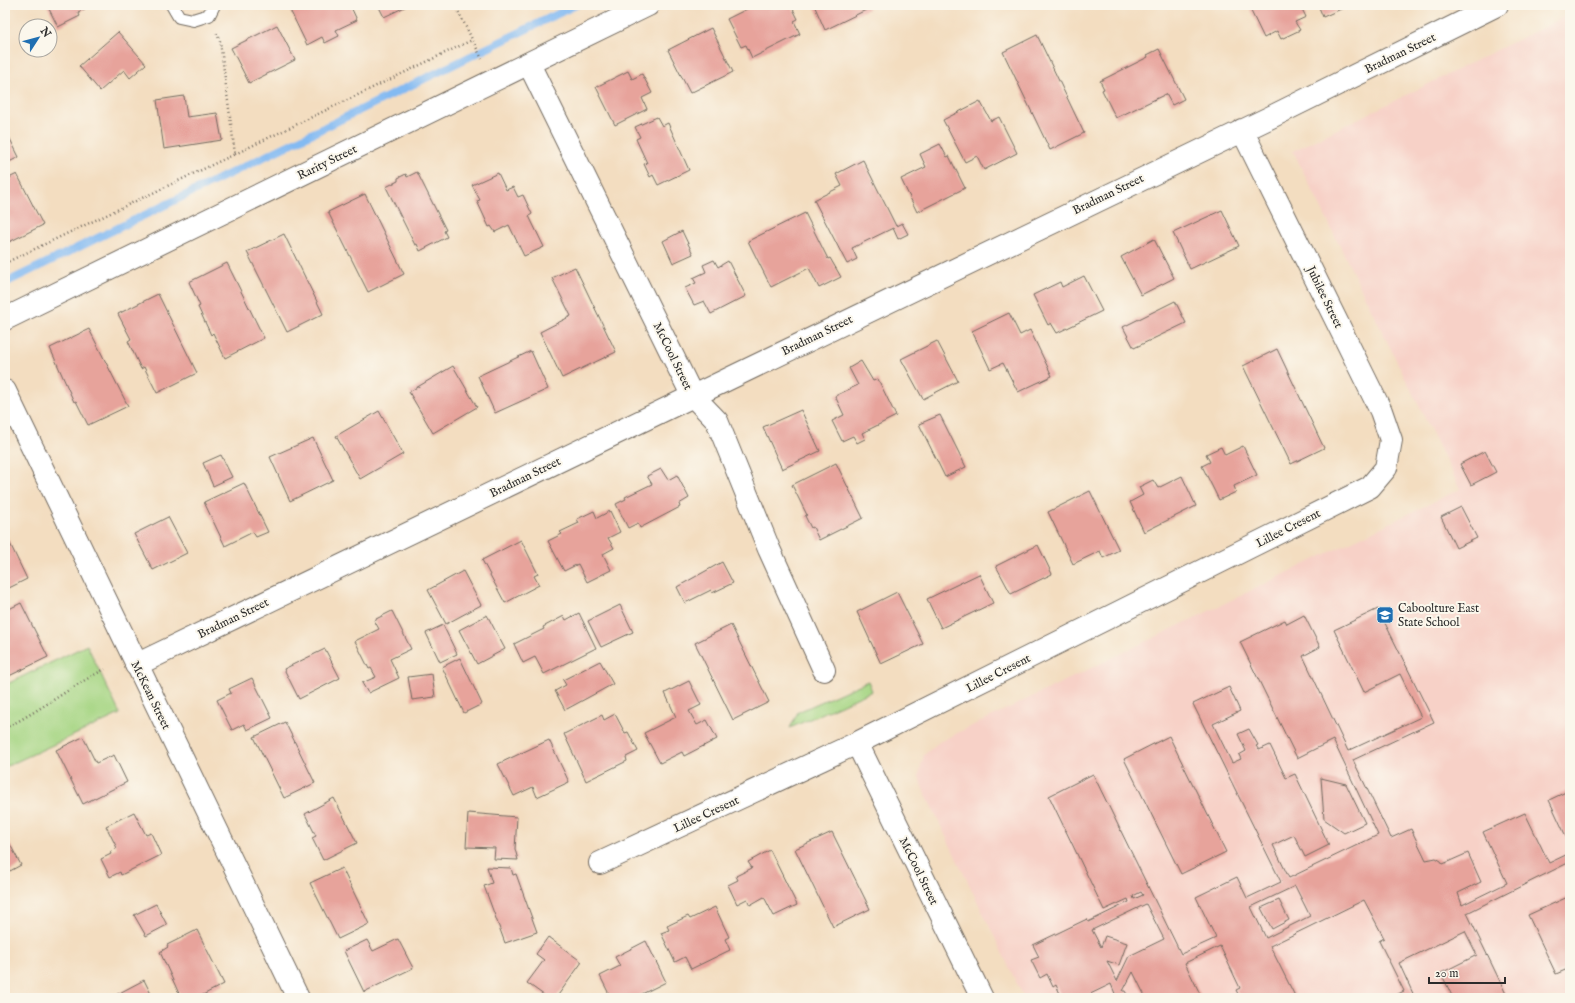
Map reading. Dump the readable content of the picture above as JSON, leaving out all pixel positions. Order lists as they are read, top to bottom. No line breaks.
{"streets":{"street":["Bradman Street","Rarity Street","Jubilee Street","McCool Street","Lillee Cresent","McKean Street"]},"crossings":[["Bradman Street","Jubilee Street"],["Bradman Street","McCool Street"],["Bradman Street","McKean Street"],["Rarity Street","McCool Street"],["Jubilee Street","Lillee Cresent"],["McCool Street","Lillee Cresent"]],"places":{"school or university":["Caboolture East State School"]},"scale_bar":"20 m","north":"top right"}
